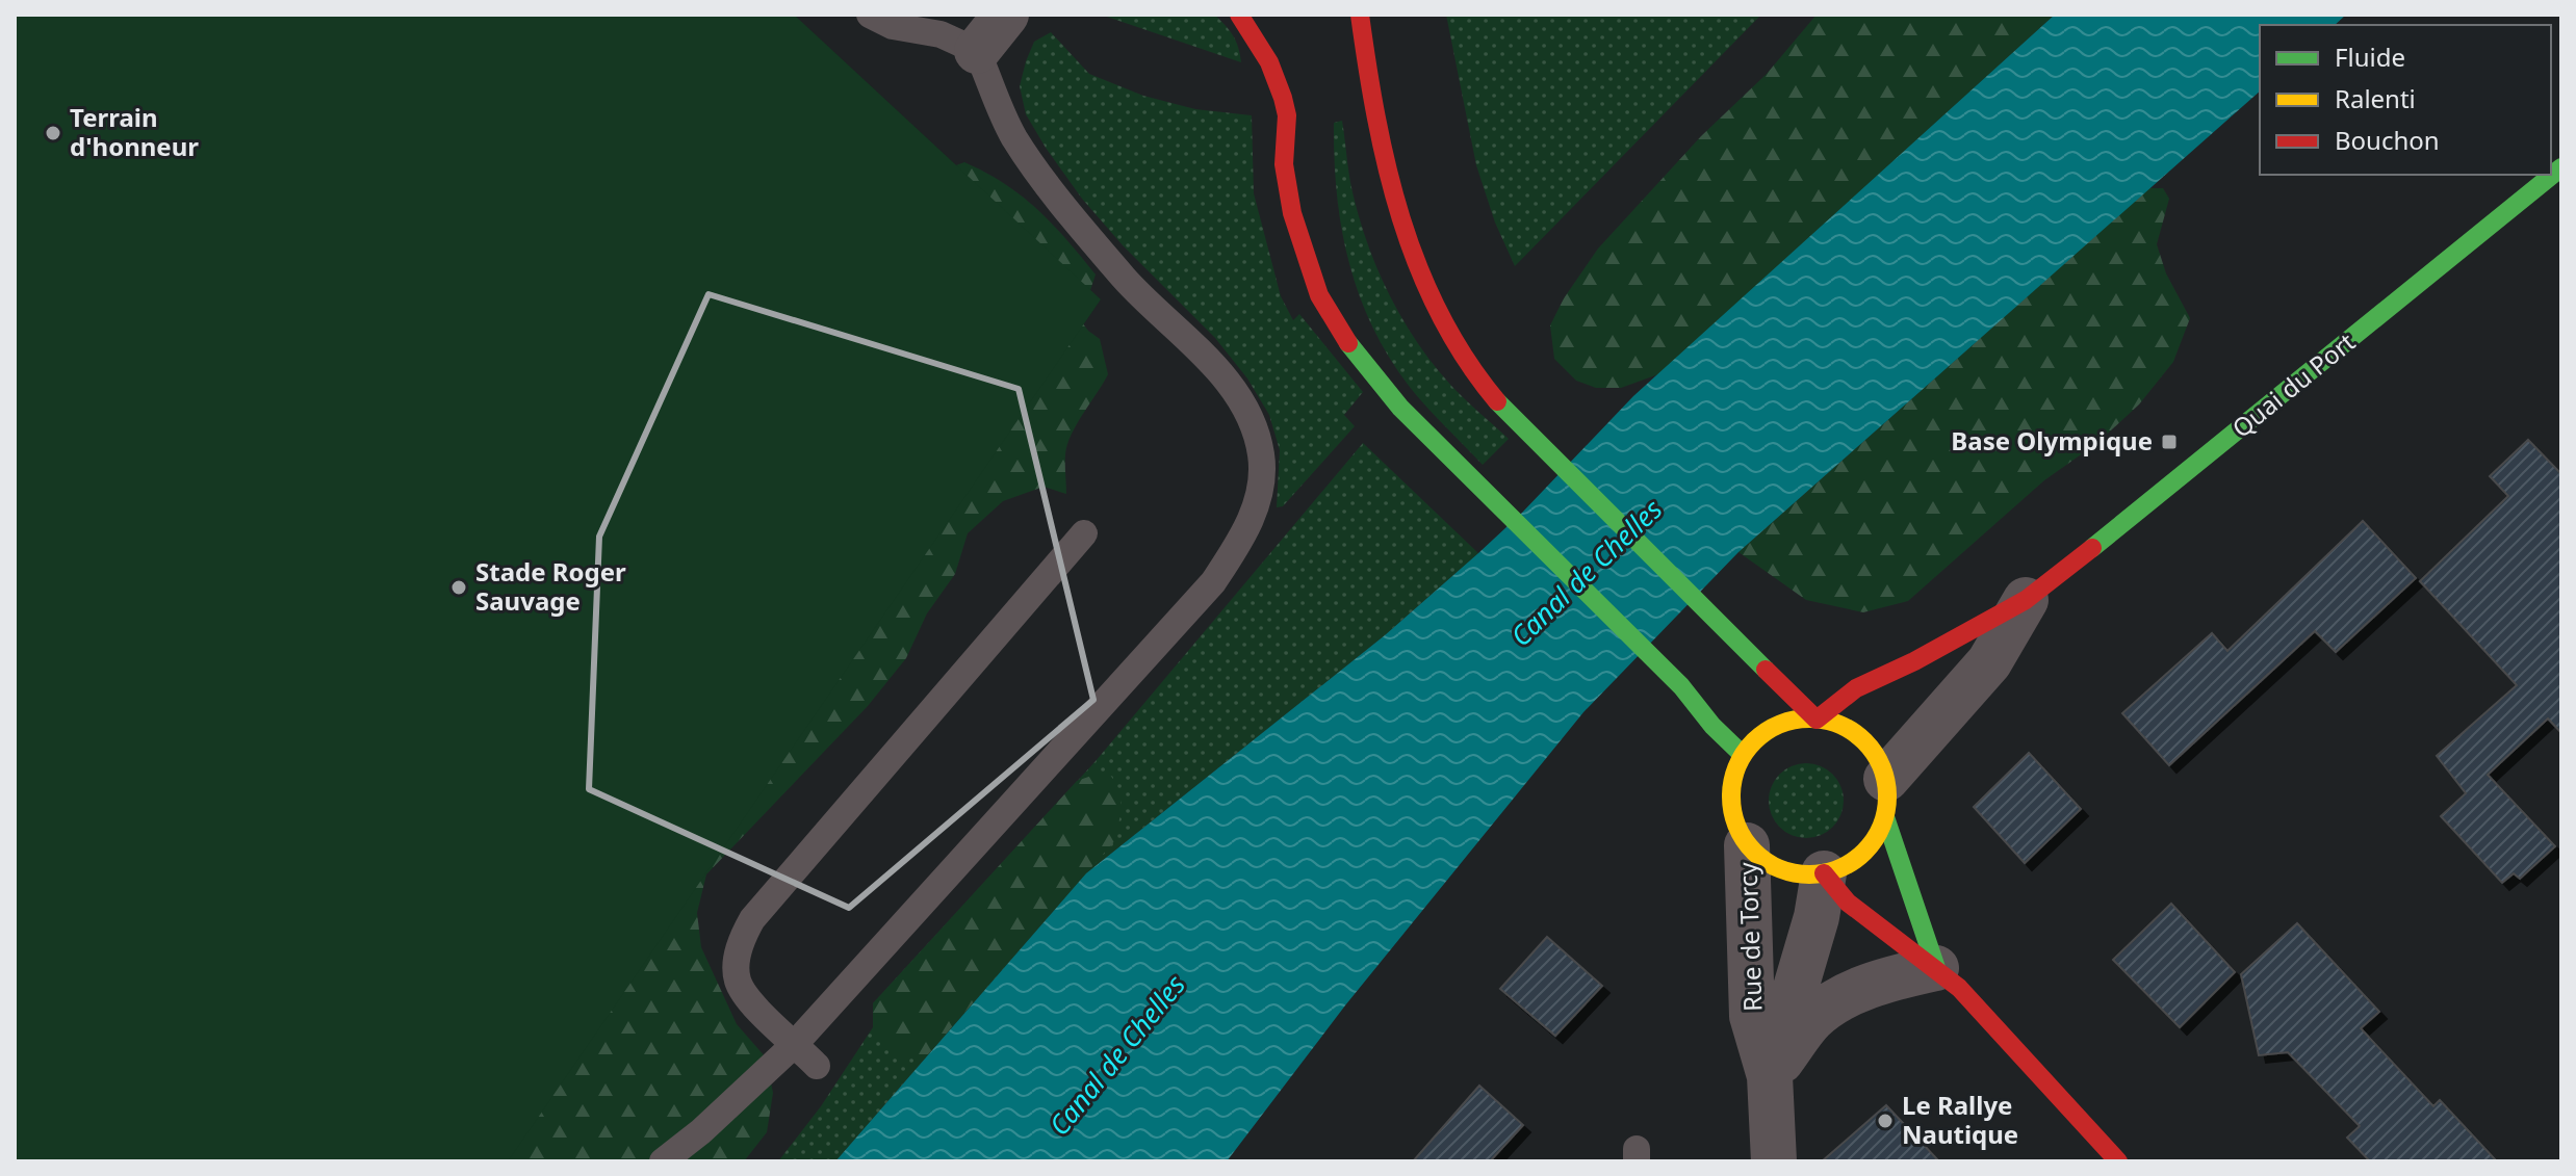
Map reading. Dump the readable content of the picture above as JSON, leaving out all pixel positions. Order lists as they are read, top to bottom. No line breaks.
{"streets":{"main road":["Quai du Port"],"street":["Rue de Torcy"]},"crossings":[["Quai du Port","Rue de Torcy"]],"water":["Canal de Chelles"],"places":{"other":["Terrain d'honneur","Stade Roger Sauvage","Le Rallye Nautique"],"transit":["Base Olympique"]},"legend":["Fluide","Ralenti","Bouchon"]}
